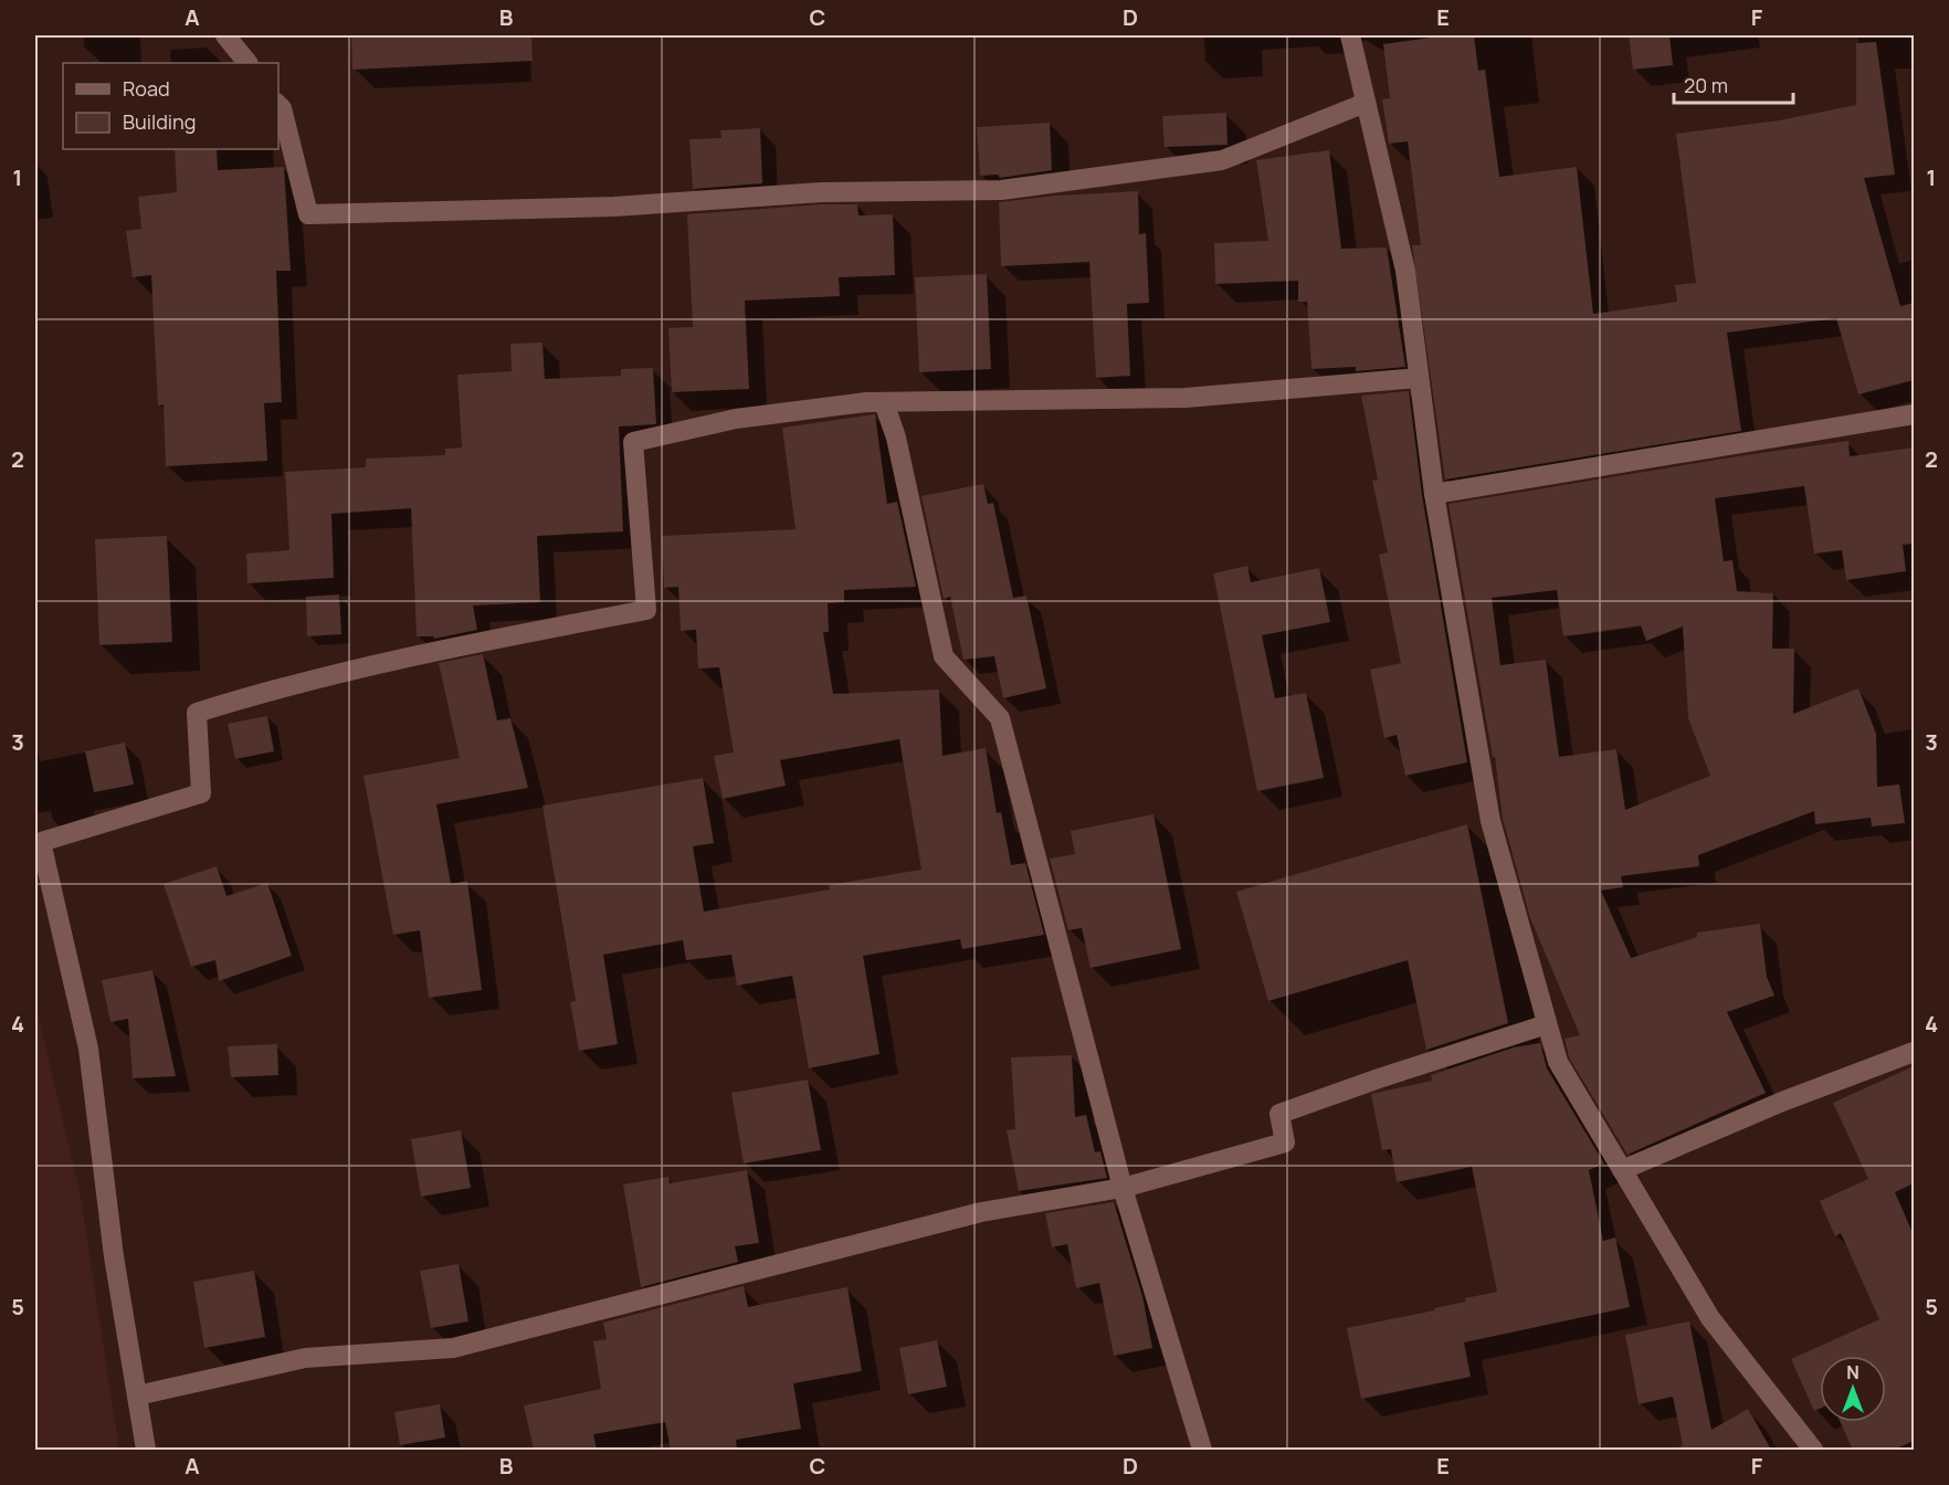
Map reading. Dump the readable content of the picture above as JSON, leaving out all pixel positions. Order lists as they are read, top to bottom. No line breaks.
{"legend":["Road","Building"],"scale_bar":"20 m","north":"top","grid":{"columns":["A","B","C","D","E","F"],"rows":["1","2","3","4","5"]}}
